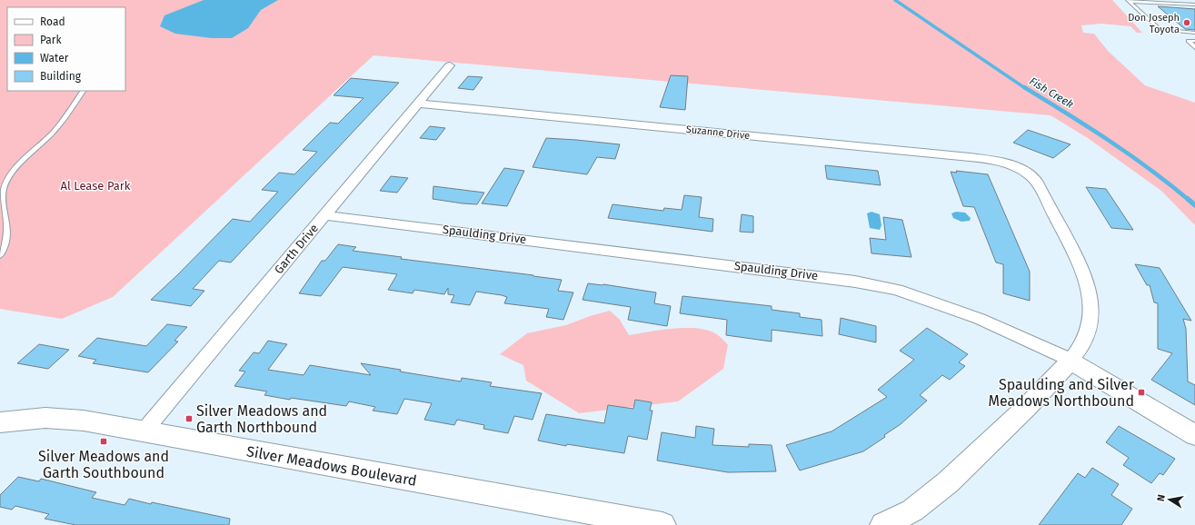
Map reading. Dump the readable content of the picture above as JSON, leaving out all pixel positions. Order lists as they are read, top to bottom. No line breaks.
{"streets":{"street":["Suzanne Drive","Spaulding Drive","Garth Drive","Silver Meadows Boulevard"]},"crossings":[["Suzanne Drive","Spaulding Drive"],["Suzanne Drive","Garth Drive"],["Spaulding Drive","Garth Drive"],["Garth Drive","Silver Meadows Boulevard"]],"water":["Fish Creek"],"parks":["Al Lease Park"],"places":{"other":["Don Joseph Toyota"],"transit":["Spaulding and Silver Meadows Northbound","Silver Meadows and Garth Northbound","Silver Meadows and Garth Southbound"]},"legend":["Road","Park","Water","Building"],"north":"left"}
